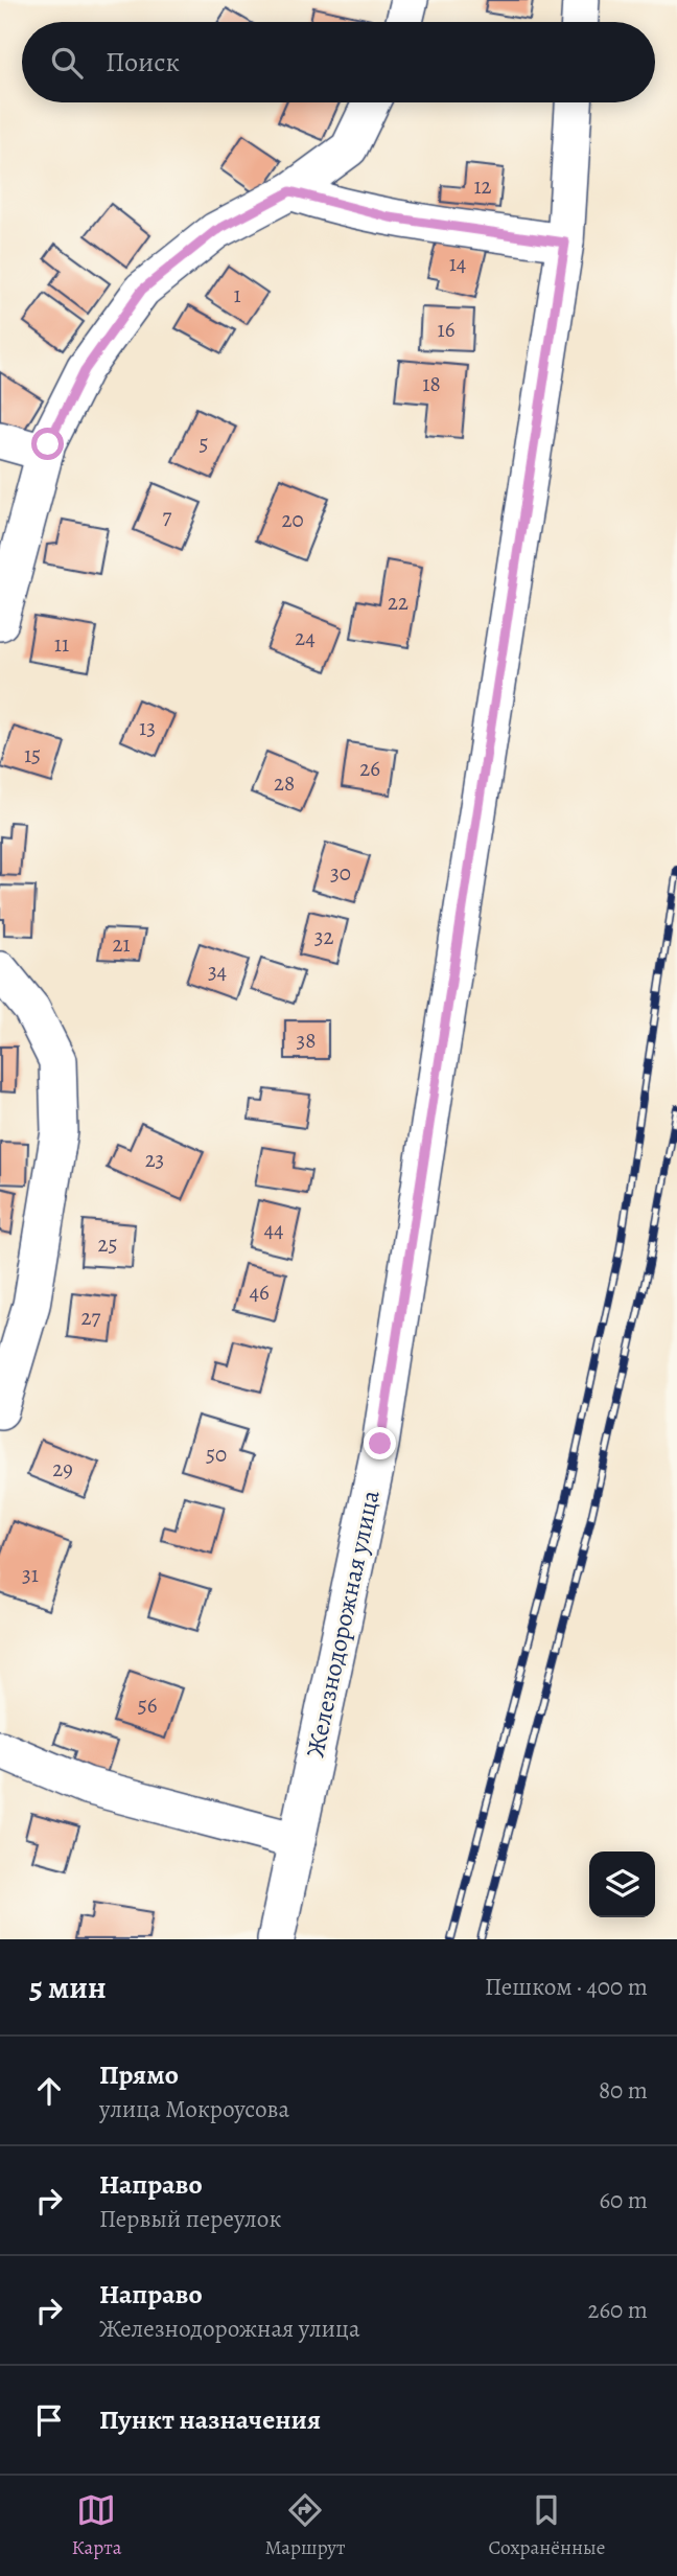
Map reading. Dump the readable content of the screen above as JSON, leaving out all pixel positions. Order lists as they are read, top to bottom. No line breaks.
{"streets":{"street":["Железнодорожная улица"]},"house_numbers":["12","14","1","16","18","5","7","20","22","24","11","13","15","26","28","30","32","21","34","38","23","44","25","46","27","50","29","31","56"],"page":{"search":"Поиск","heading":["5 мин","Пешком · 400 m"],"list":[["Прямо","улица Мокроусова","80 m"],["Направо","Первый переулок","60 m"],["Направо","Железнодорожная улица","260 m"],"Пункт назначения"],"nav":["Карта","Маршрут","Сохранённые"]}}
